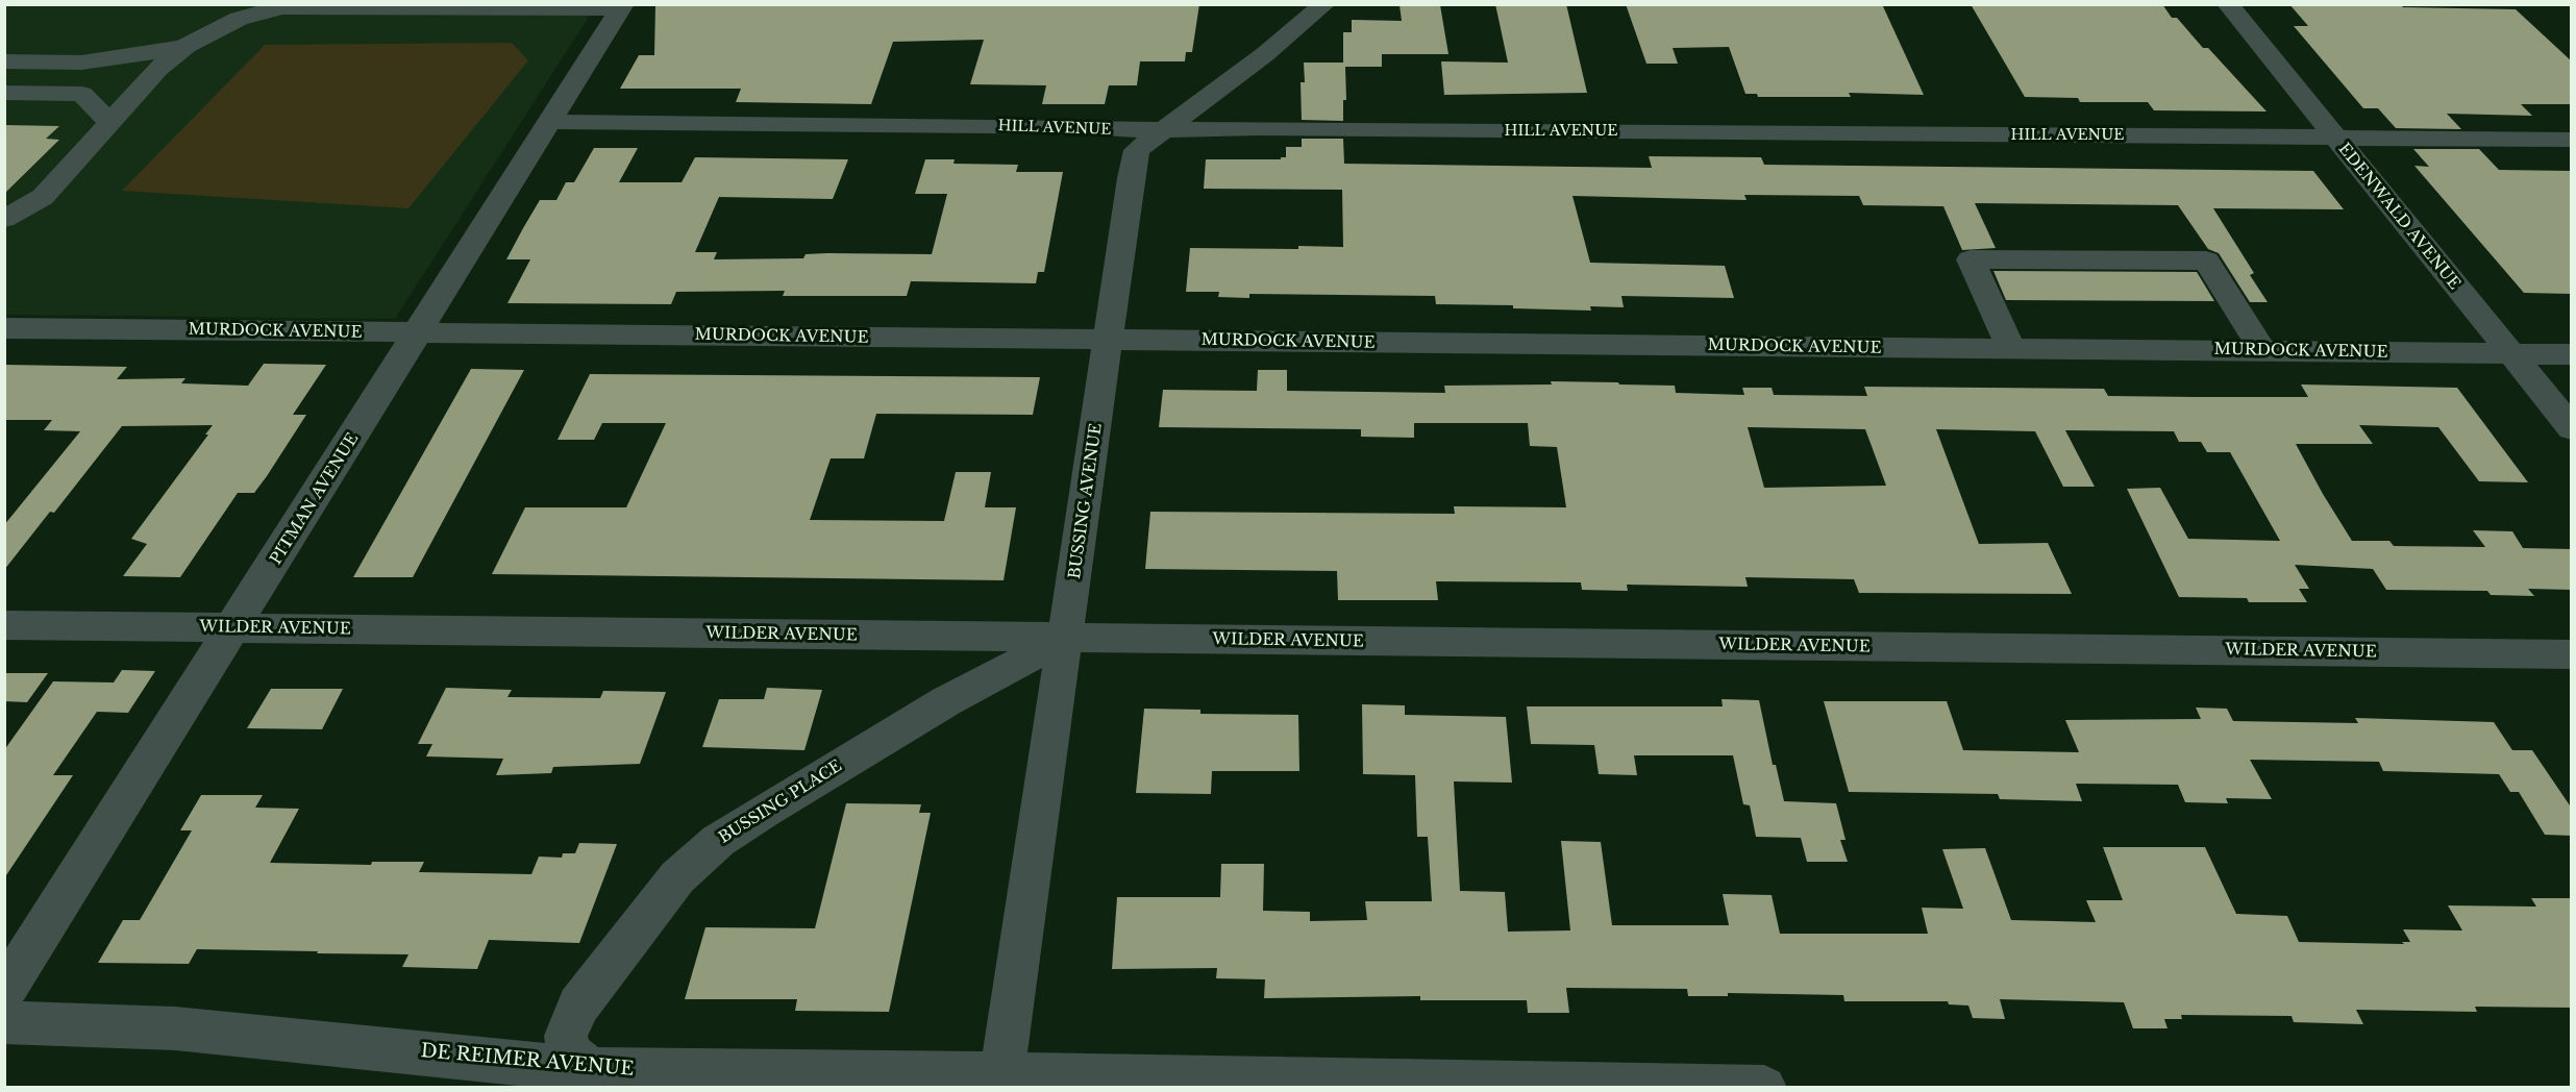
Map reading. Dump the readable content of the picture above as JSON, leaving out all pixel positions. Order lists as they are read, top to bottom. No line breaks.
{"streets":{"street":["HILL AVENUE","EDENWALD AVENUE","MURDOCK AVENUE","PITMAN AVENUE","BUSSING AVENUE","WILDER AVENUE","BUSSING PLACE","DE REIMER AVENUE"]},"crossings":[["HILL AVENUE","EDENWALD AVENUE"],["HILL AVENUE","PITMAN AVENUE"],["HILL AVENUE","BUSSING AVENUE"],["EDENWALD AVENUE","MURDOCK AVENUE"],["MURDOCK AVENUE","PITMAN AVENUE"],["MURDOCK AVENUE","BUSSING AVENUE"],["PITMAN AVENUE","WILDER AVENUE"],["BUSSING AVENUE","WILDER AVENUE"],["BUSSING AVENUE","BUSSING PLACE"],["BUSSING AVENUE","DE REIMER AVENUE"],["WILDER AVENUE","BUSSING PLACE"],["BUSSING PLACE","DE REIMER AVENUE"]]}
